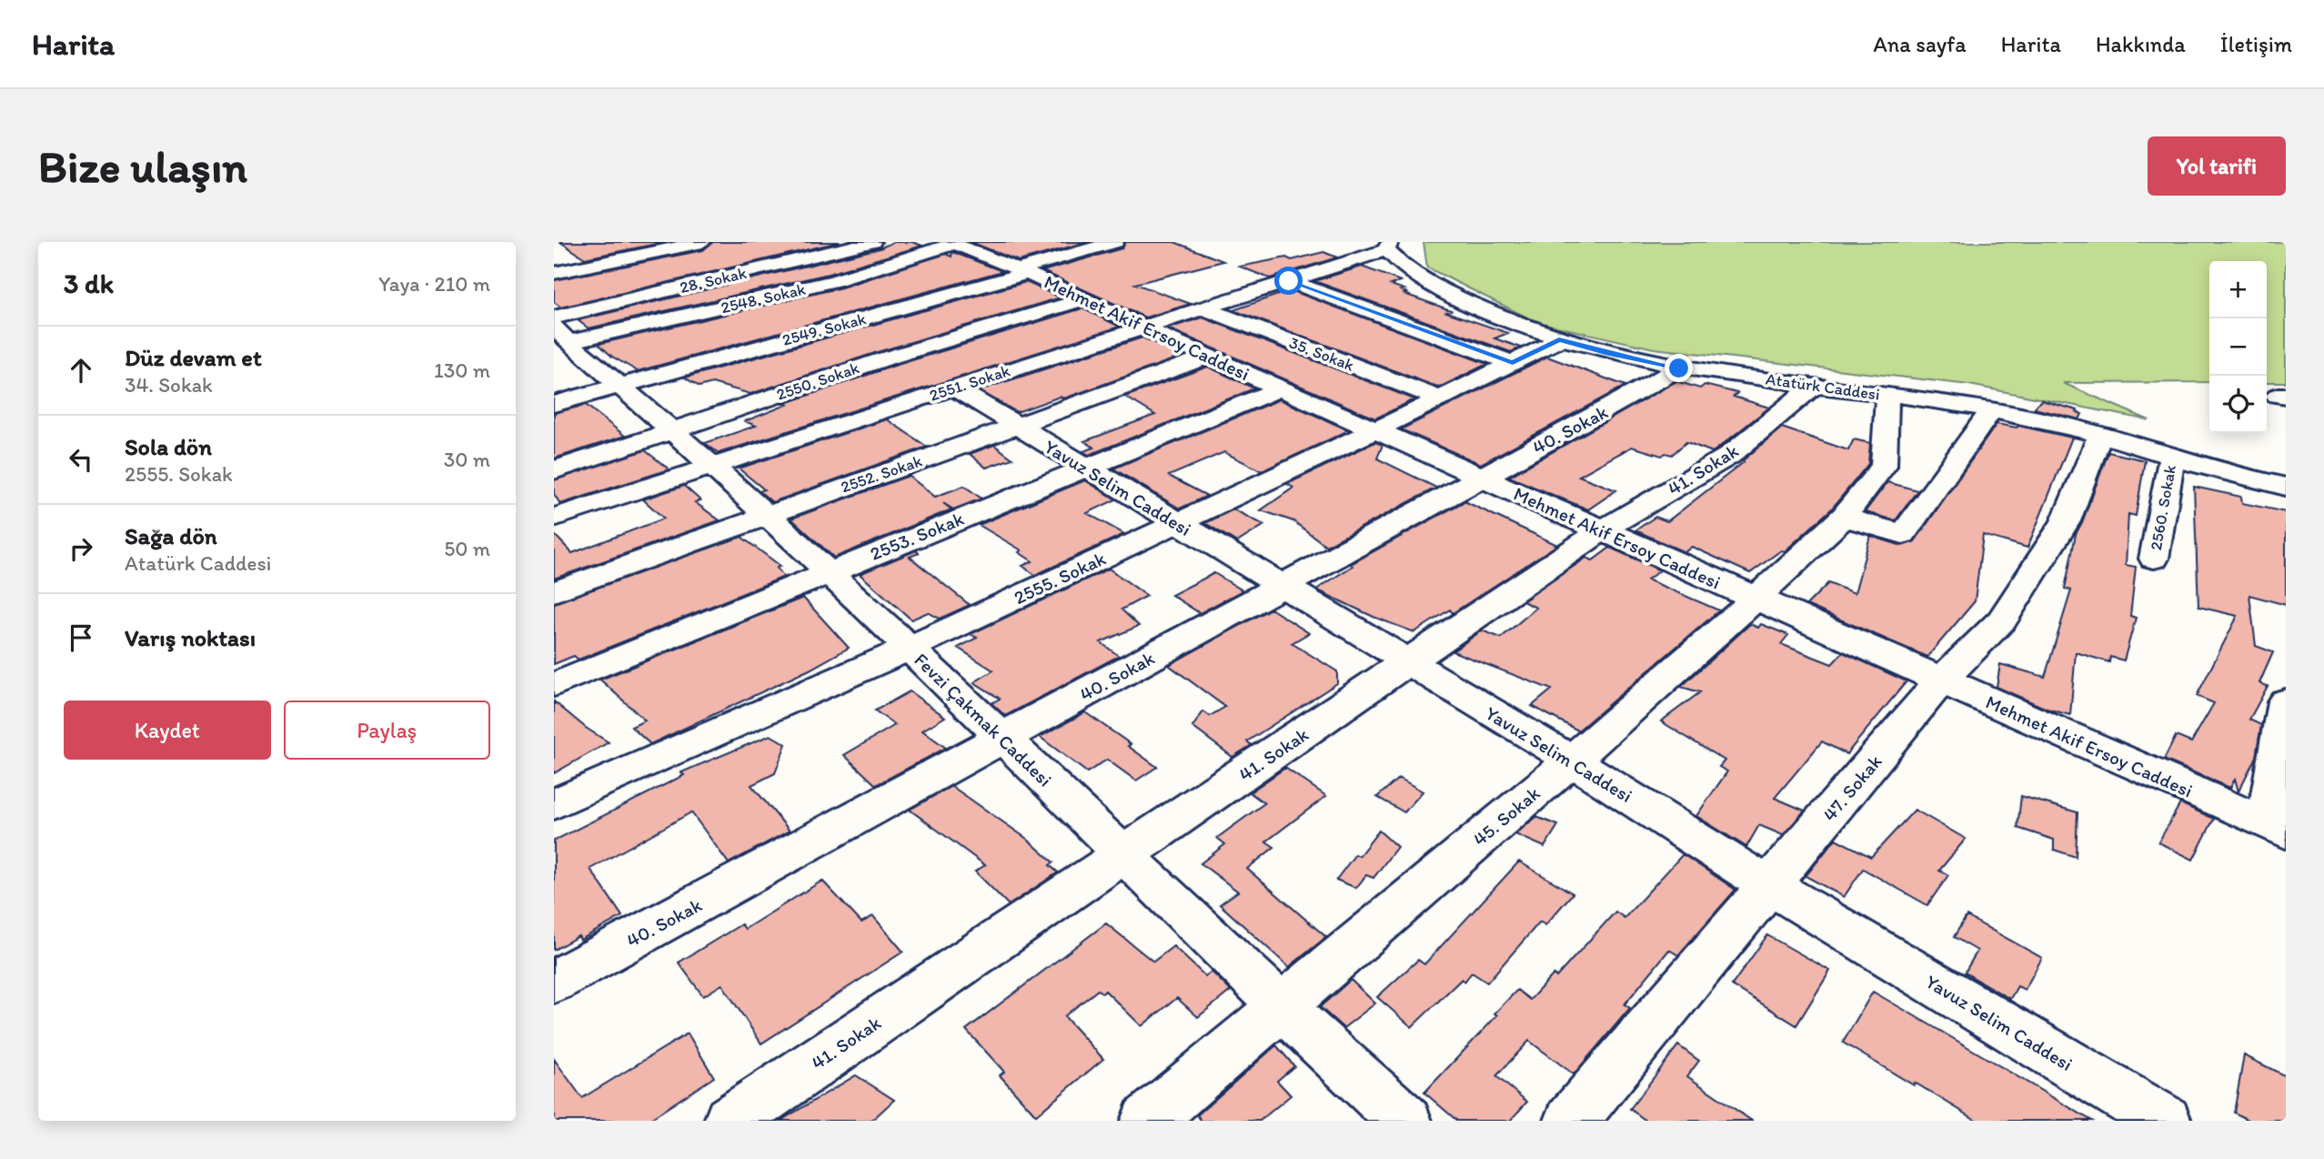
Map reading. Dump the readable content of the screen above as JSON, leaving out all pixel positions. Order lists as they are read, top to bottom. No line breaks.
{"streets":{"street":["28. Sokak","2548. Sokak","Mehmet Akif Ersoy Caddesi","2549. Sokak","35. Sokak","2550. Sokak","2551. Sokak","Atatürk Caddesi","40. Sokak","41. Sokak","2552. Sokak","Yavuz Selim Caddesi","2560. Sokak","2553. Sokak","2555. Sokak","Fevzi Çakmak Caddesi","47. Sokak","45. Sokak"]},"crossings":[["28. Sokak","2548. Sokak"],["28. Sokak","Fevzi Çakmak Caddesi"],["2548. Sokak","Mehmet Akif Ersoy Caddesi"],["2548. Sokak","Fevzi Çakmak Caddesi"],["Mehmet Akif Ersoy Caddesi","2549. Sokak"],["Mehmet Akif Ersoy Caddesi","2550. Sokak"],["Mehmet Akif Ersoy Caddesi","2551. Sokak"],["Mehmet Akif Ersoy Caddesi","40. Sokak"],["Mehmet Akif Ersoy Caddesi","41. Sokak"],["Mehmet Akif Ersoy Caddesi","2552. Sokak"],["Mehmet Akif Ersoy Caddesi","2553. Sokak"],["Mehmet Akif Ersoy Caddesi","2555. Sokak"],["Mehmet Akif Ersoy Caddesi","47. Sokak"],["Mehmet Akif Ersoy Caddesi","45. Sokak"],["2549. Sokak","Fevzi Çakmak Caddesi"],["35. Sokak","2551. Sokak"],["35. Sokak","2555. Sokak"],["2550. Sokak","Fevzi Çakmak Caddesi"],["2551. Sokak","Atatürk Caddesi"],["2551. Sokak","Yavuz Selim Caddesi"],["2551. Sokak","Fevzi Çakmak Caddesi"],["Atatürk Caddesi","40. Sokak"],["Atatürk Caddesi","41. Sokak"],["Atatürk Caddesi","2560. Sokak"],["Atatürk Caddesi","2555. Sokak"],["Atatürk Caddesi","47. Sokak"],["Atatürk Caddesi","45. Sokak"],["40. Sokak","Yavuz Selim Caddesi"],["40. Sokak","Fevzi Çakmak Caddesi"],["41. Sokak","Yavuz Selim Caddesi"],["41. Sokak","Fevzi Çakmak Caddesi"],["2552. Sokak","Yavuz Selim Caddesi"],["2552. Sokak","Fevzi Çakmak Caddesi"],["Yavuz Selim Caddesi","2553. Sokak"],["Yavuz Selim Caddesi","2555. Sokak"],["Yavuz Selim Caddesi","47. Sokak"],["Yavuz Selim Caddesi","45. Sokak"],["2553. Sokak","Fevzi Çakmak Caddesi"],["2555. Sokak","Fevzi Çakmak Caddesi"],["Fevzi Çakmak Caddesi","45. Sokak"]],"page":{"header":"Harita","nav":["Ana sayfa","Harita","Hakkında","İletişim"],"buttons":["Yol tarifi",["Kaydet","Paylaş"]],"title":"Bize ulaşın","heading":["3 dk","Yaya · 210 m"],"map_buttons":["+","−"],"list":[["Düz devam et","34. Sokak","130 m"],["Sola dön","2555. Sokak","30 m"],["Sağa dön","Atatürk Caddesi","50 m"],"Varış noktası"]}}
